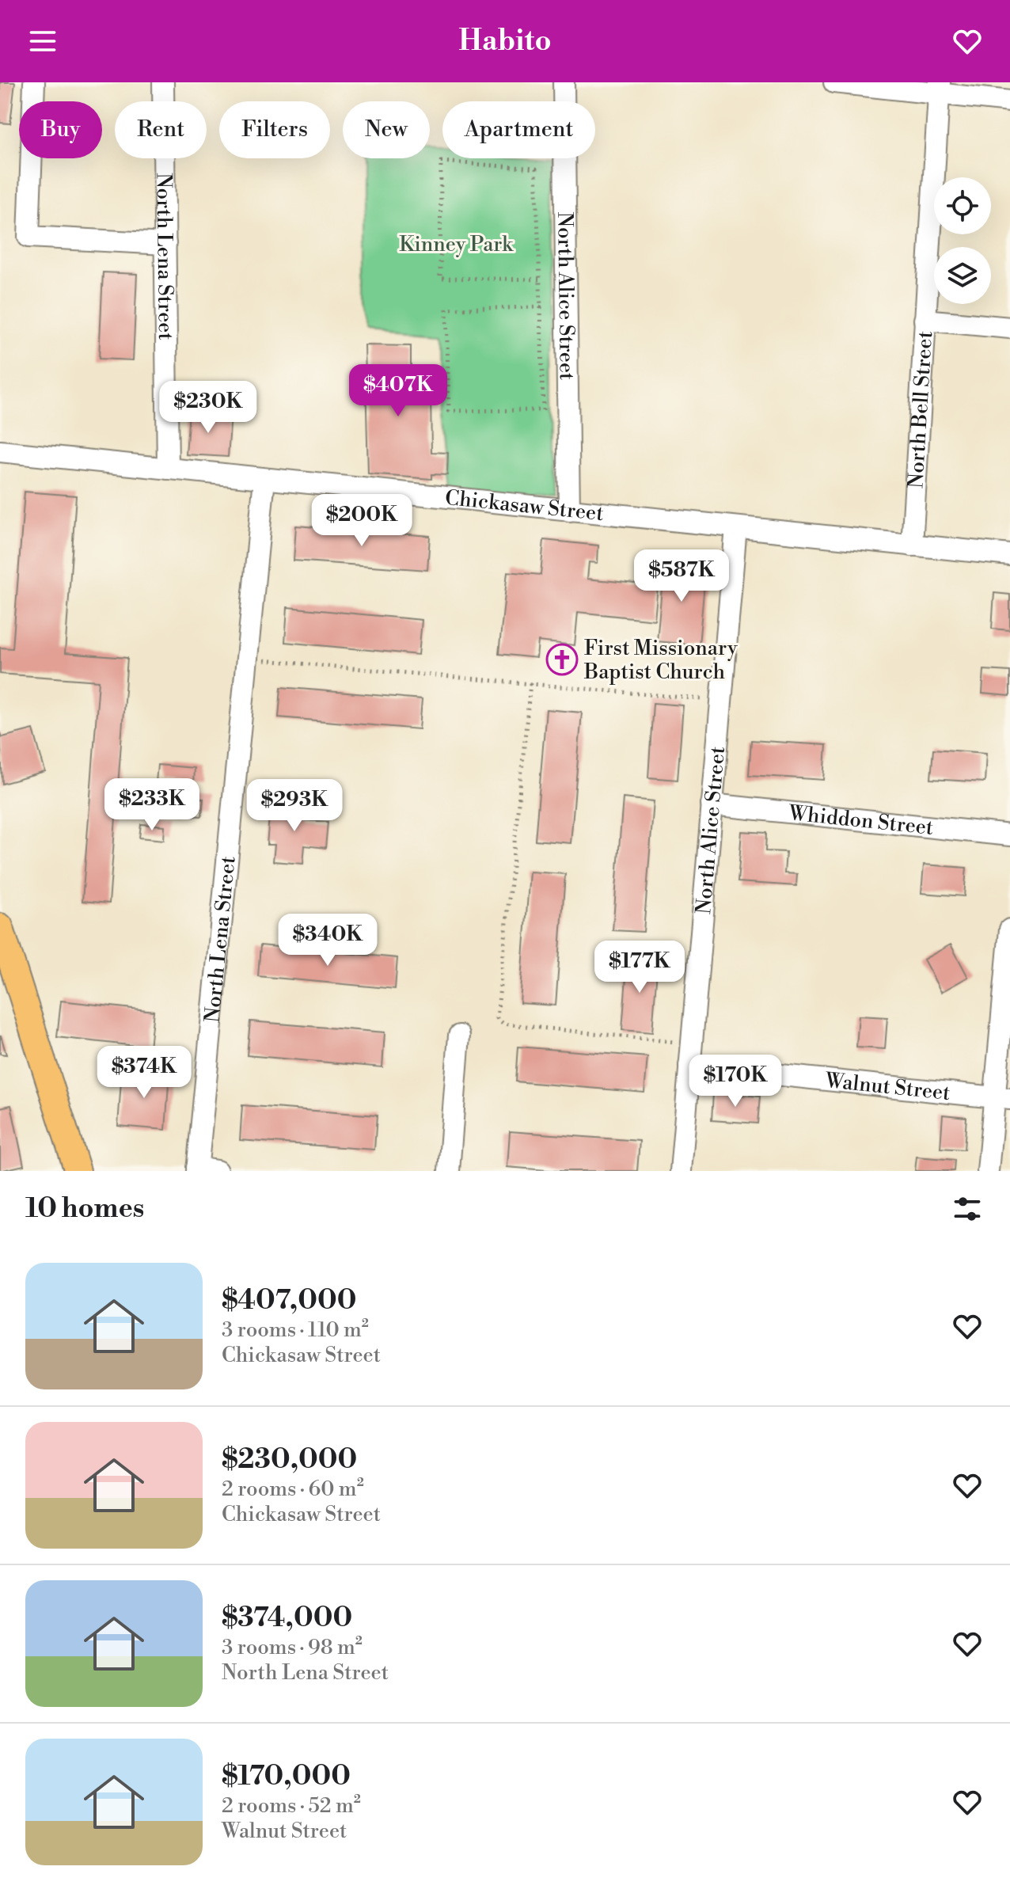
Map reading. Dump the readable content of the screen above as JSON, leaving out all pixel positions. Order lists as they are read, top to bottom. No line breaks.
{"streets":{"street":["North Lena Street","North Alice Street","North Bell Street","Chickasaw Street","Whiddon Street","Walnut Street"]},"crossings":[["North Lena Street","Chickasaw Street"],["North Alice Street","Chickasaw Street"],["North Alice Street","Whiddon Street"],["North Alice Street","Walnut Street"],["North Bell Street","Chickasaw Street"]],"parks":["Kinney Park"],"places":{"church":["First Missionary Baptist Church"]},"page":{"header":"Habito","chip":["Buy","Rent","Filters","New","Apartment"],"price":["$407K","$230K","$200K","$587K","$233K","$293K","$340K","$177K","$374K","$170K"],"heading":"10 homes","list":[{"name":"$407,000","note":"3 rooms · 110 m² · Chickasaw Street"},{"name":"$230,000","note":"2 rooms · 60 m² · Chickasaw Street"},{"name":"$374,000","note":"3 rooms · 98 m² · North Lena Street"},{"name":"$170,000","note":"2 rooms · 52 m² · Walnut Street"}]}}
